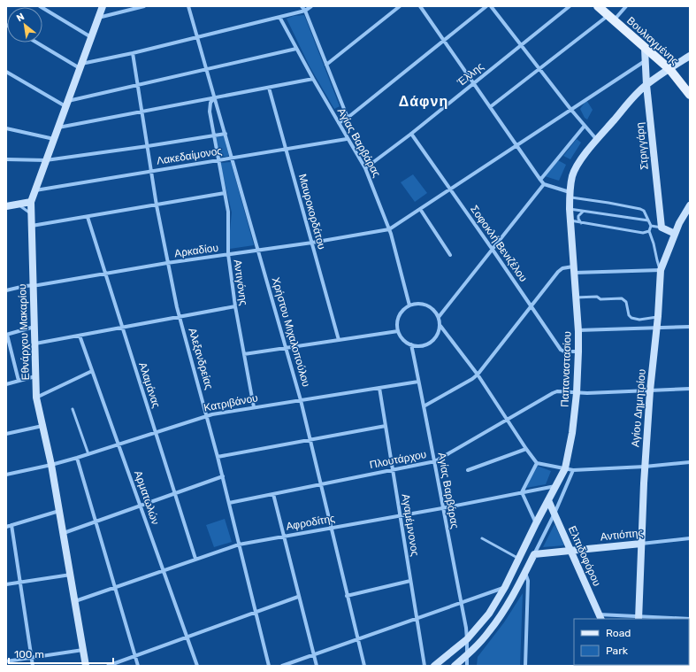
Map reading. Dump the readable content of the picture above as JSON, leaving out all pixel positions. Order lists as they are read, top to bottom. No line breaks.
{"streets":{"main road":["Βουλιαγμένης"],"street":["Έλλης","Αγίας Βαρβάρας","Στριγγάρη","Λακεδαίμονος","Μαυροκορδάτου","Σοφοκλή Βενιζέλου","Αρκαδίου","Αντιγόνης","Εθνάρχου Μακαρίου","Χρήστου Μιχαλοπούλου","Αλεξανδρείας","Παπαναστασίου","Αλαμάνας","Κατριβάνου","Αγίου Δημητρίου","Πλουτάρχου","Αρματωλών","Αφροδίτης","Αγαμέμνονος","Αντιόπης","Ελπιδοφόρου"]},"crossings":[["Βουλιαγμένης","Στριγγάρη"],["Βουλιαγμένης","Παπαναστασίου"],["Έλλης","Αγίας Βαρβάρας"],["Έλλης","Σοφοκλή Βενιζέλου"],["Αγίας Βαρβάρας","Λακεδαίμονος"],["Αγίας Βαρβάρας","Αρκαδίου"],["Αγίας Βαρβάρας","Παπαναστασίου"],["Αγίας Βαρβάρας","Κατριβάνου"],["Αγίας Βαρβάρας","Πλουτάρχου"],["Αγίας Βαρβάρας","Αφροδίτης"],["Στριγγάρη","Παπαναστασίου"],["Λακεδαίμονος","Μαυροκορδάτου"],["Λακεδαίμονος","Αντιγόνης"],["Λακεδαίμονος","Εθνάρχου Μακαρίου"],["Λακεδαίμονος","Χρήστου Μιχαλοπούλου"],["Λακεδαίμονος","Αλεξανδρείας"],["Μαυροκορδάτου","Αρκαδίου"],["Σοφοκλή Βενιζέλου","Παπαναστασίου"],["Αρκαδίου","Αντιγόνης"],["Αρκαδίου","Εθνάρχου Μακαρίου"],["Αρκαδίου","Χρήστου Μιχαλοπούλου"],["Αρκαδίου","Αλεξανδρείας"],["Αρκαδίου","Αλαμάνας"],["Αντιγόνης","Χρήστου Μιχαλοπούλου"],["Αντιγόνης","Κατριβάνου"],["Εθνάρχου Μακαρίου","Κατριβάνου"],["Εθνάρχου Μακαρίου","Αφροδίτης"],["Χρήστου Μιχαλοπούλου","Κατριβάνου"],["Χρήστου Μιχαλοπούλου","Πλουτάρχου"],["Χρήστου Μιχαλοπούλου","Αφροδίτης"],["Αλεξανδρείας","Κατριβάνου"],["Αλεξανδρείας","Πλουτάρχου"],["Αλεξανδρείας","Αφροδίτης"],["Παπαναστασίου","Πλουτάρχου"],["Παπαναστασίου","Αφροδίτης"],["Παπαναστασίου","Ελπιδοφόρου"],["Αλαμάνας","Κατριβάνου"],["Αλαμάνας","Αφροδίτης"],["Κατριβάνου","Αρματωλών"],["Κατριβάνου","Αγαμέμνονος"],["Αγίου Δημητρίου","Πλουτάρχου"],["Αγίου Δημητρίου","Αντιόπης"],["Πλουτάρχου","Αγαμέμνονος"],["Αρματωλών","Αφροδίτης"],["Αφροδίτης","Αγαμέμνονος"],["Αντιόπης","Ελπιδοφόρου"]],"districts":["Δάφνη"],"legend":["Road","Park"],"scale_bar":"100 m","north":"top left"}
